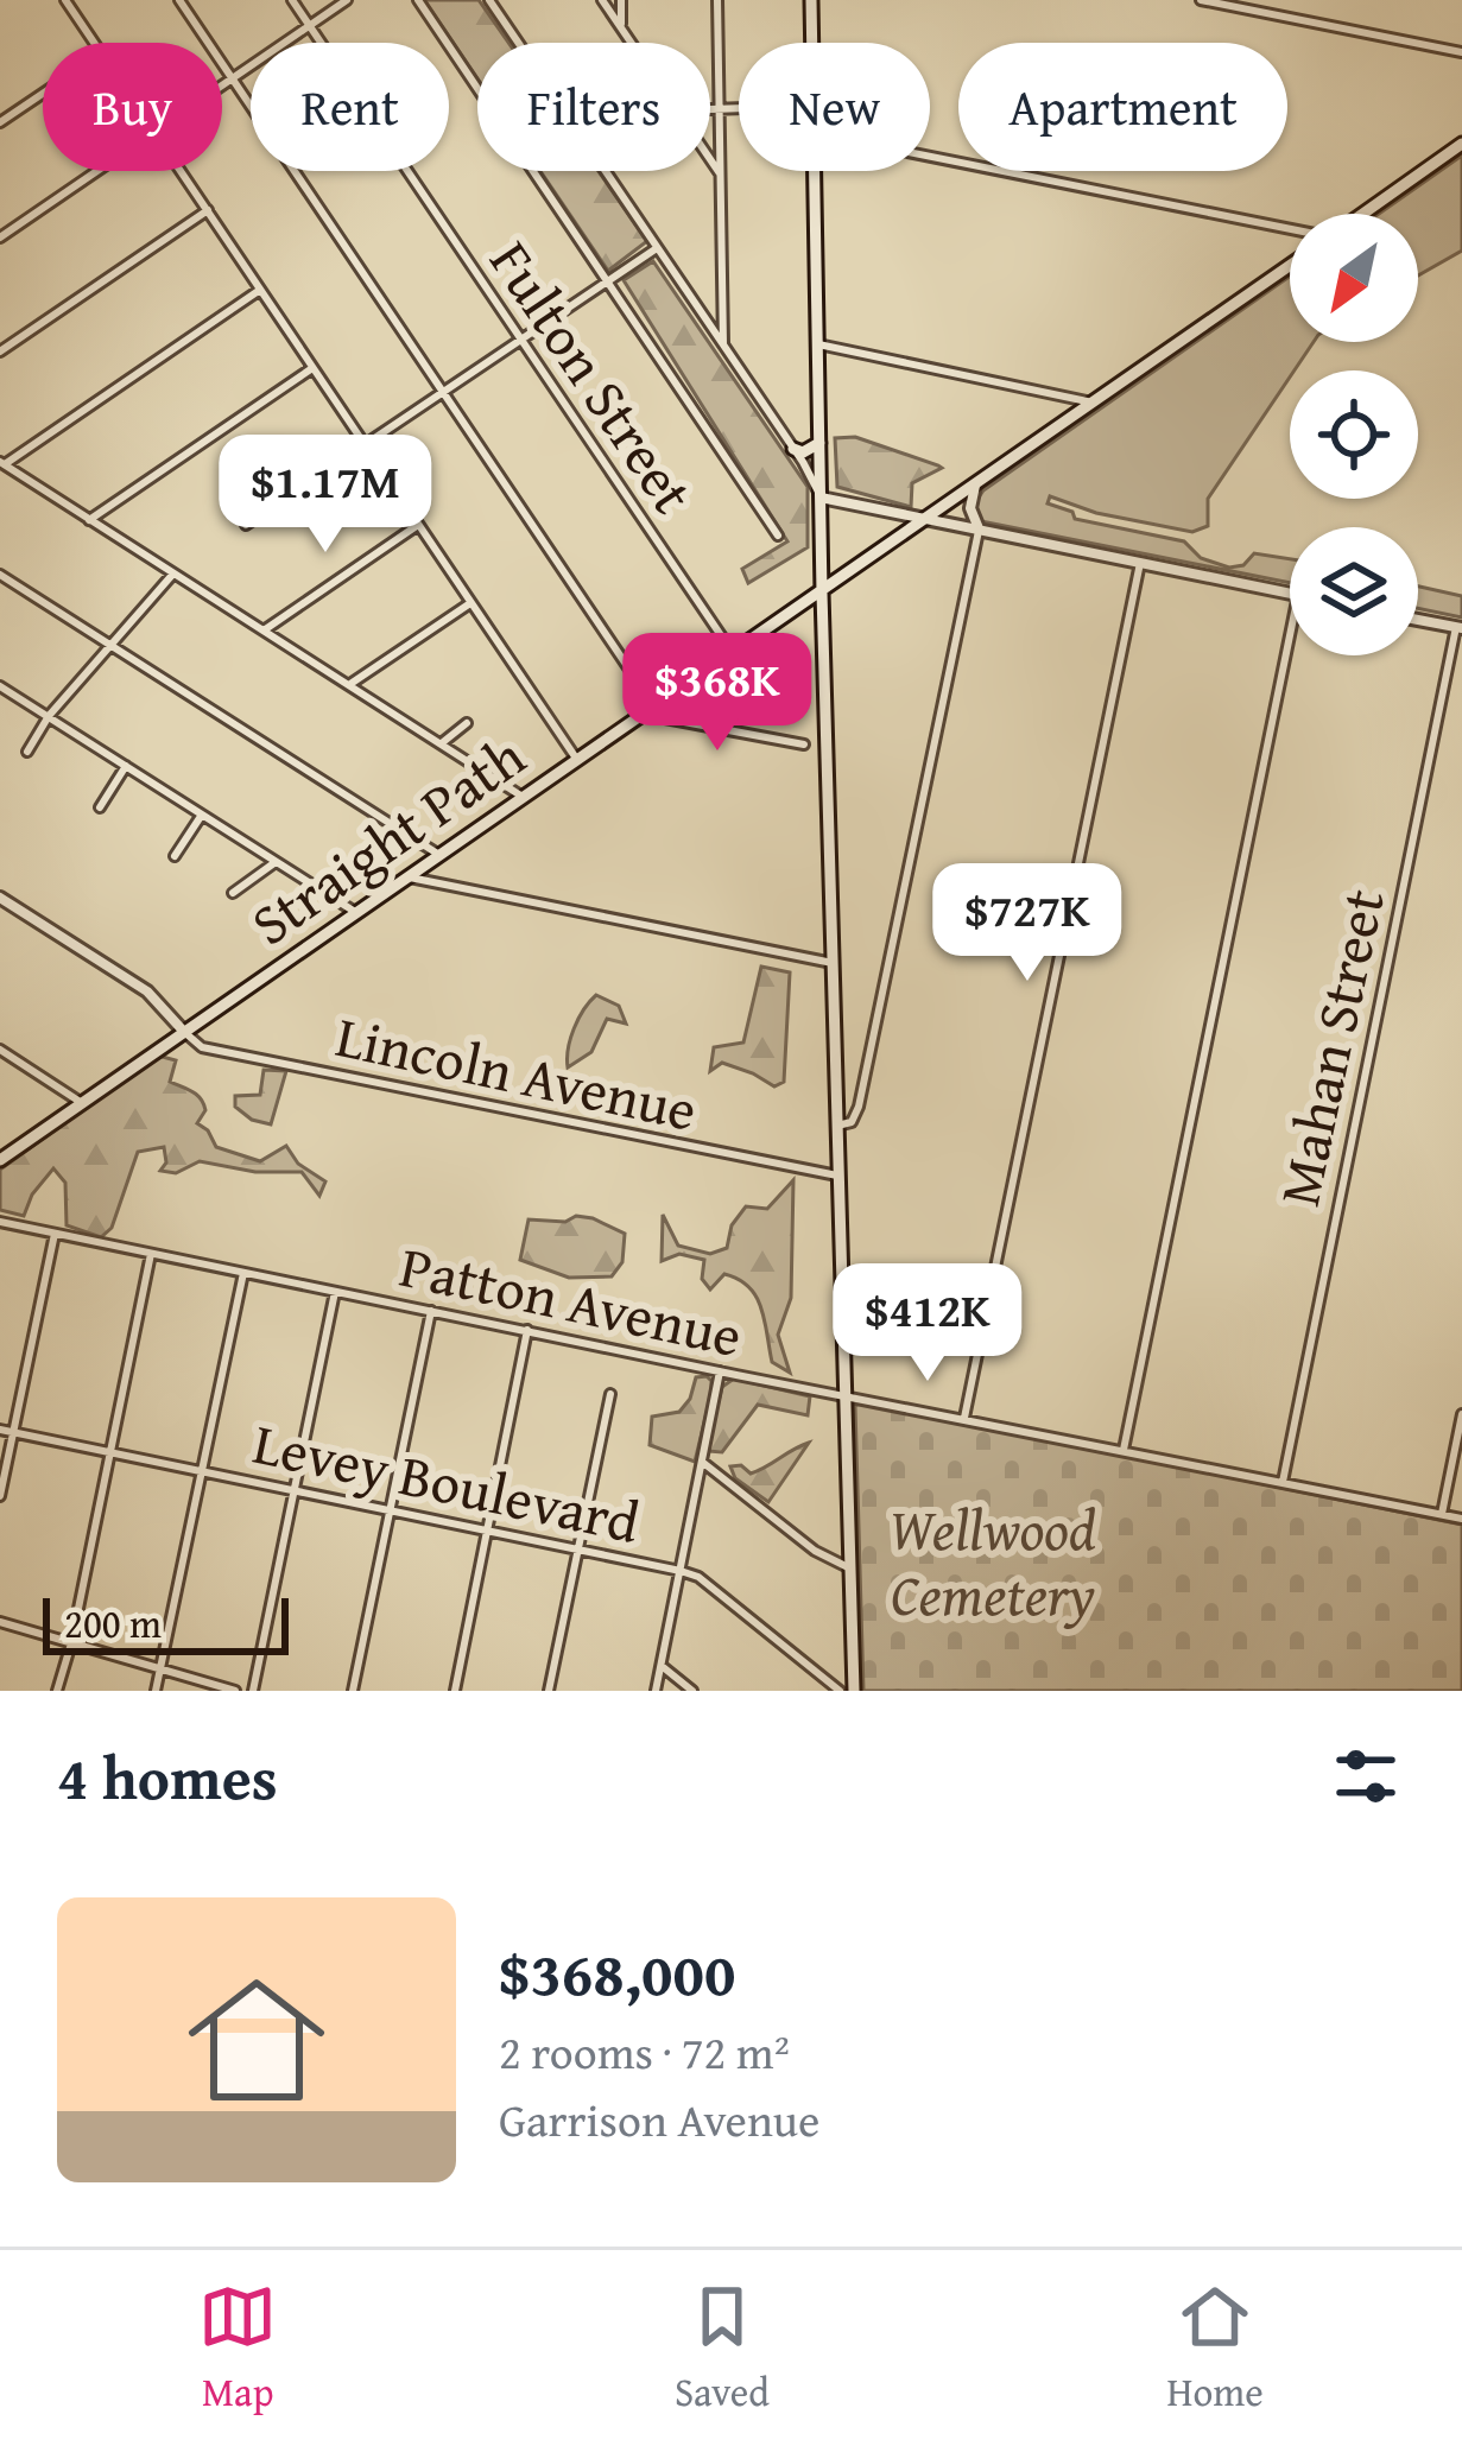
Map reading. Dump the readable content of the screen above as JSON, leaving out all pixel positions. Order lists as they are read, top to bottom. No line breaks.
{"streets":{"main road":["Straight Path"],"street":["Fulton Street","Mahan Street","Lincoln Avenue","Patton Avenue","Levey Boulevard"]},"crossings":[["Fulton Street","Straight Path"],["Straight Path","Lincoln Avenue"],["Mahan Street","Patton Avenue"]],"parks":["Wellwood Cemetery"],"scale_bar":"200 m","north":"bottom left","page":{"chip":["Buy","Rent","Filters","New","Apartment"],"price":["$1.17M","$368K","$727K","$412K"],"scale":"200 m","heading":"4 homes","list":[{"name":"$368,000","note":"2 rooms · 72 m² · Garrison Avenue"}],"tabs":["Map","Saved","Home"]}}
